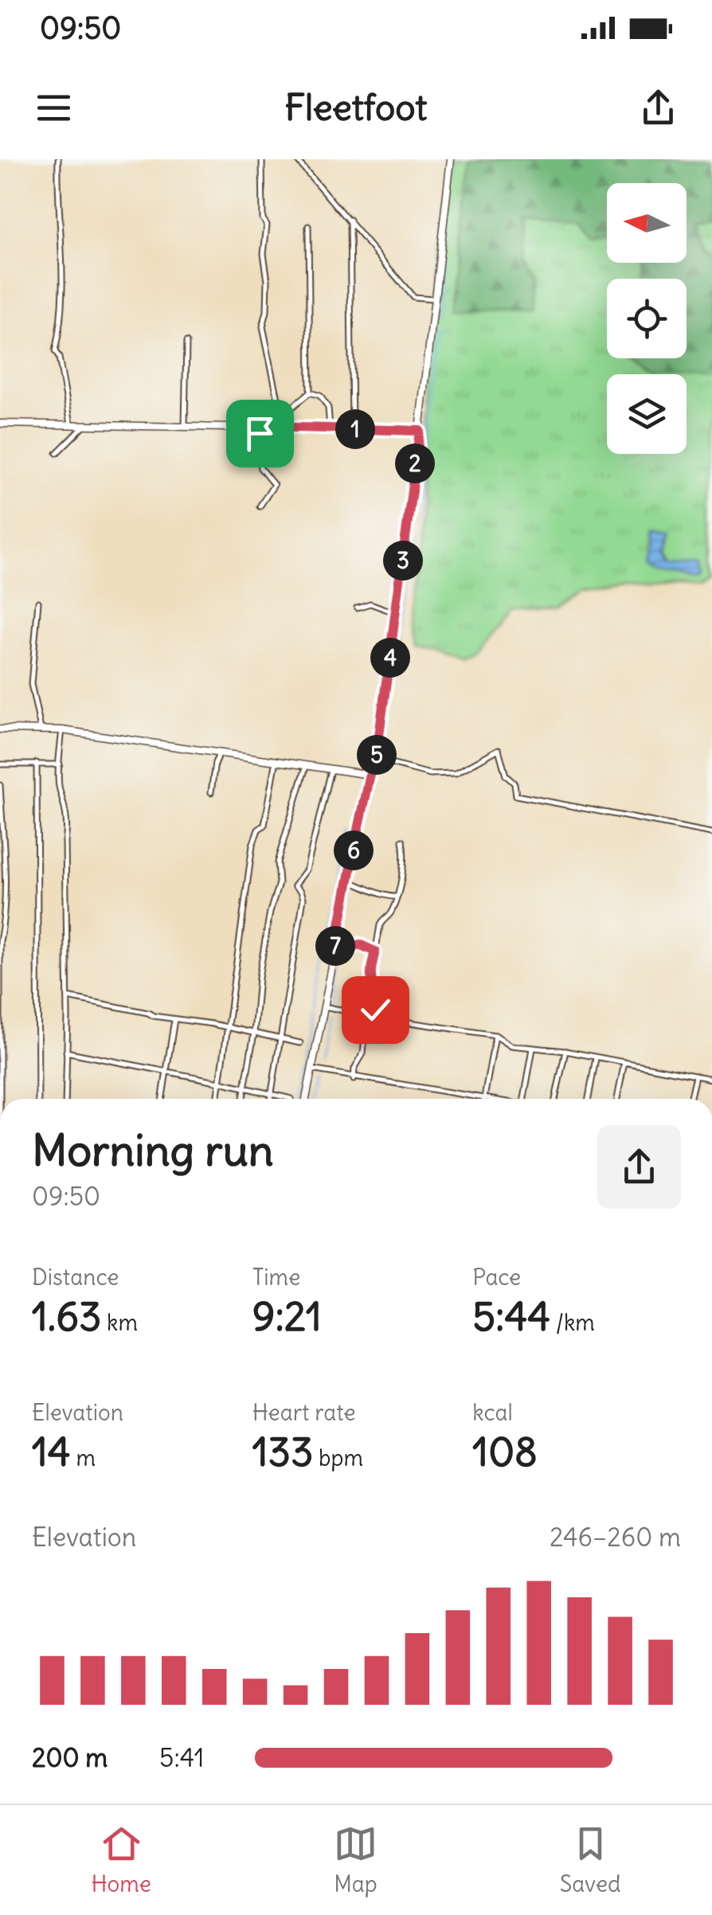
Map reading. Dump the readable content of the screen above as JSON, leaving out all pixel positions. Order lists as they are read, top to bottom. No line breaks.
{"north":"left","page":{"status":"09:50","header":"Fleetfoot","pins":["1","2","3","4","5","6","7"],"heading":["Morning run","09:50"],"stats":[["Distance","1.63 km"],["Time","9:21"],["Pace","5:44 /km"],["Elevation","14 m"],["Heart rate","133 bpm"],["kcal","108"]],"chart":["Elevation","246–260 m"],"list":[{"name":"200 m","note":"5:41"}],"tabs":["Home","Map","Saved"]}}
